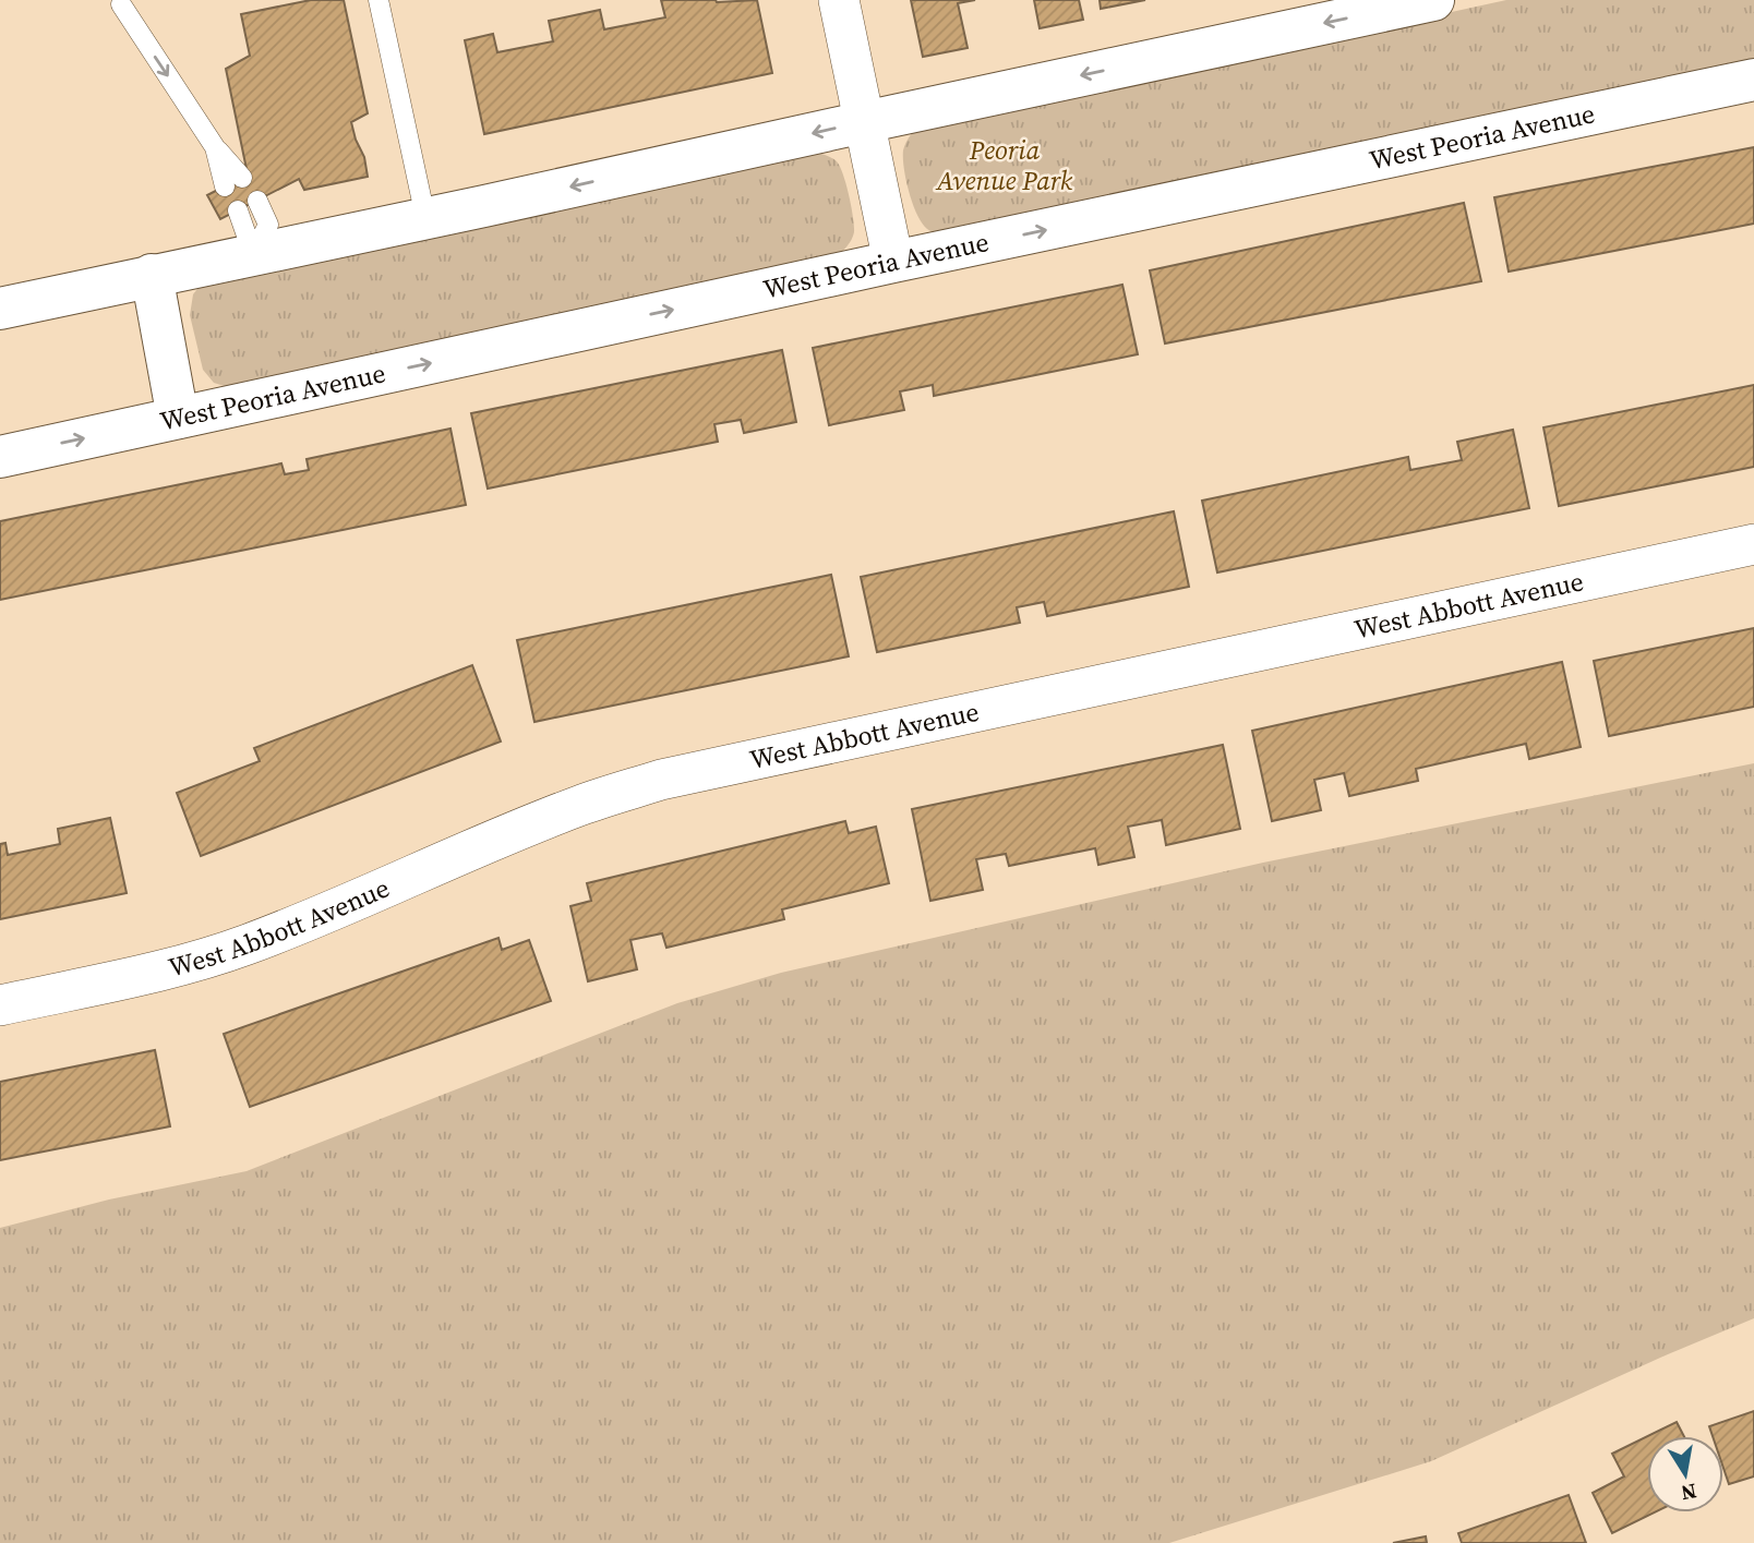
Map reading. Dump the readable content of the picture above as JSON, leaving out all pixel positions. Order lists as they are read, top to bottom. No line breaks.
{"streets":{"street":["West Peoria Avenue","West Abbott Avenue"]},"parks":["Peoria Avenue Park"],"north":"bottom"}
